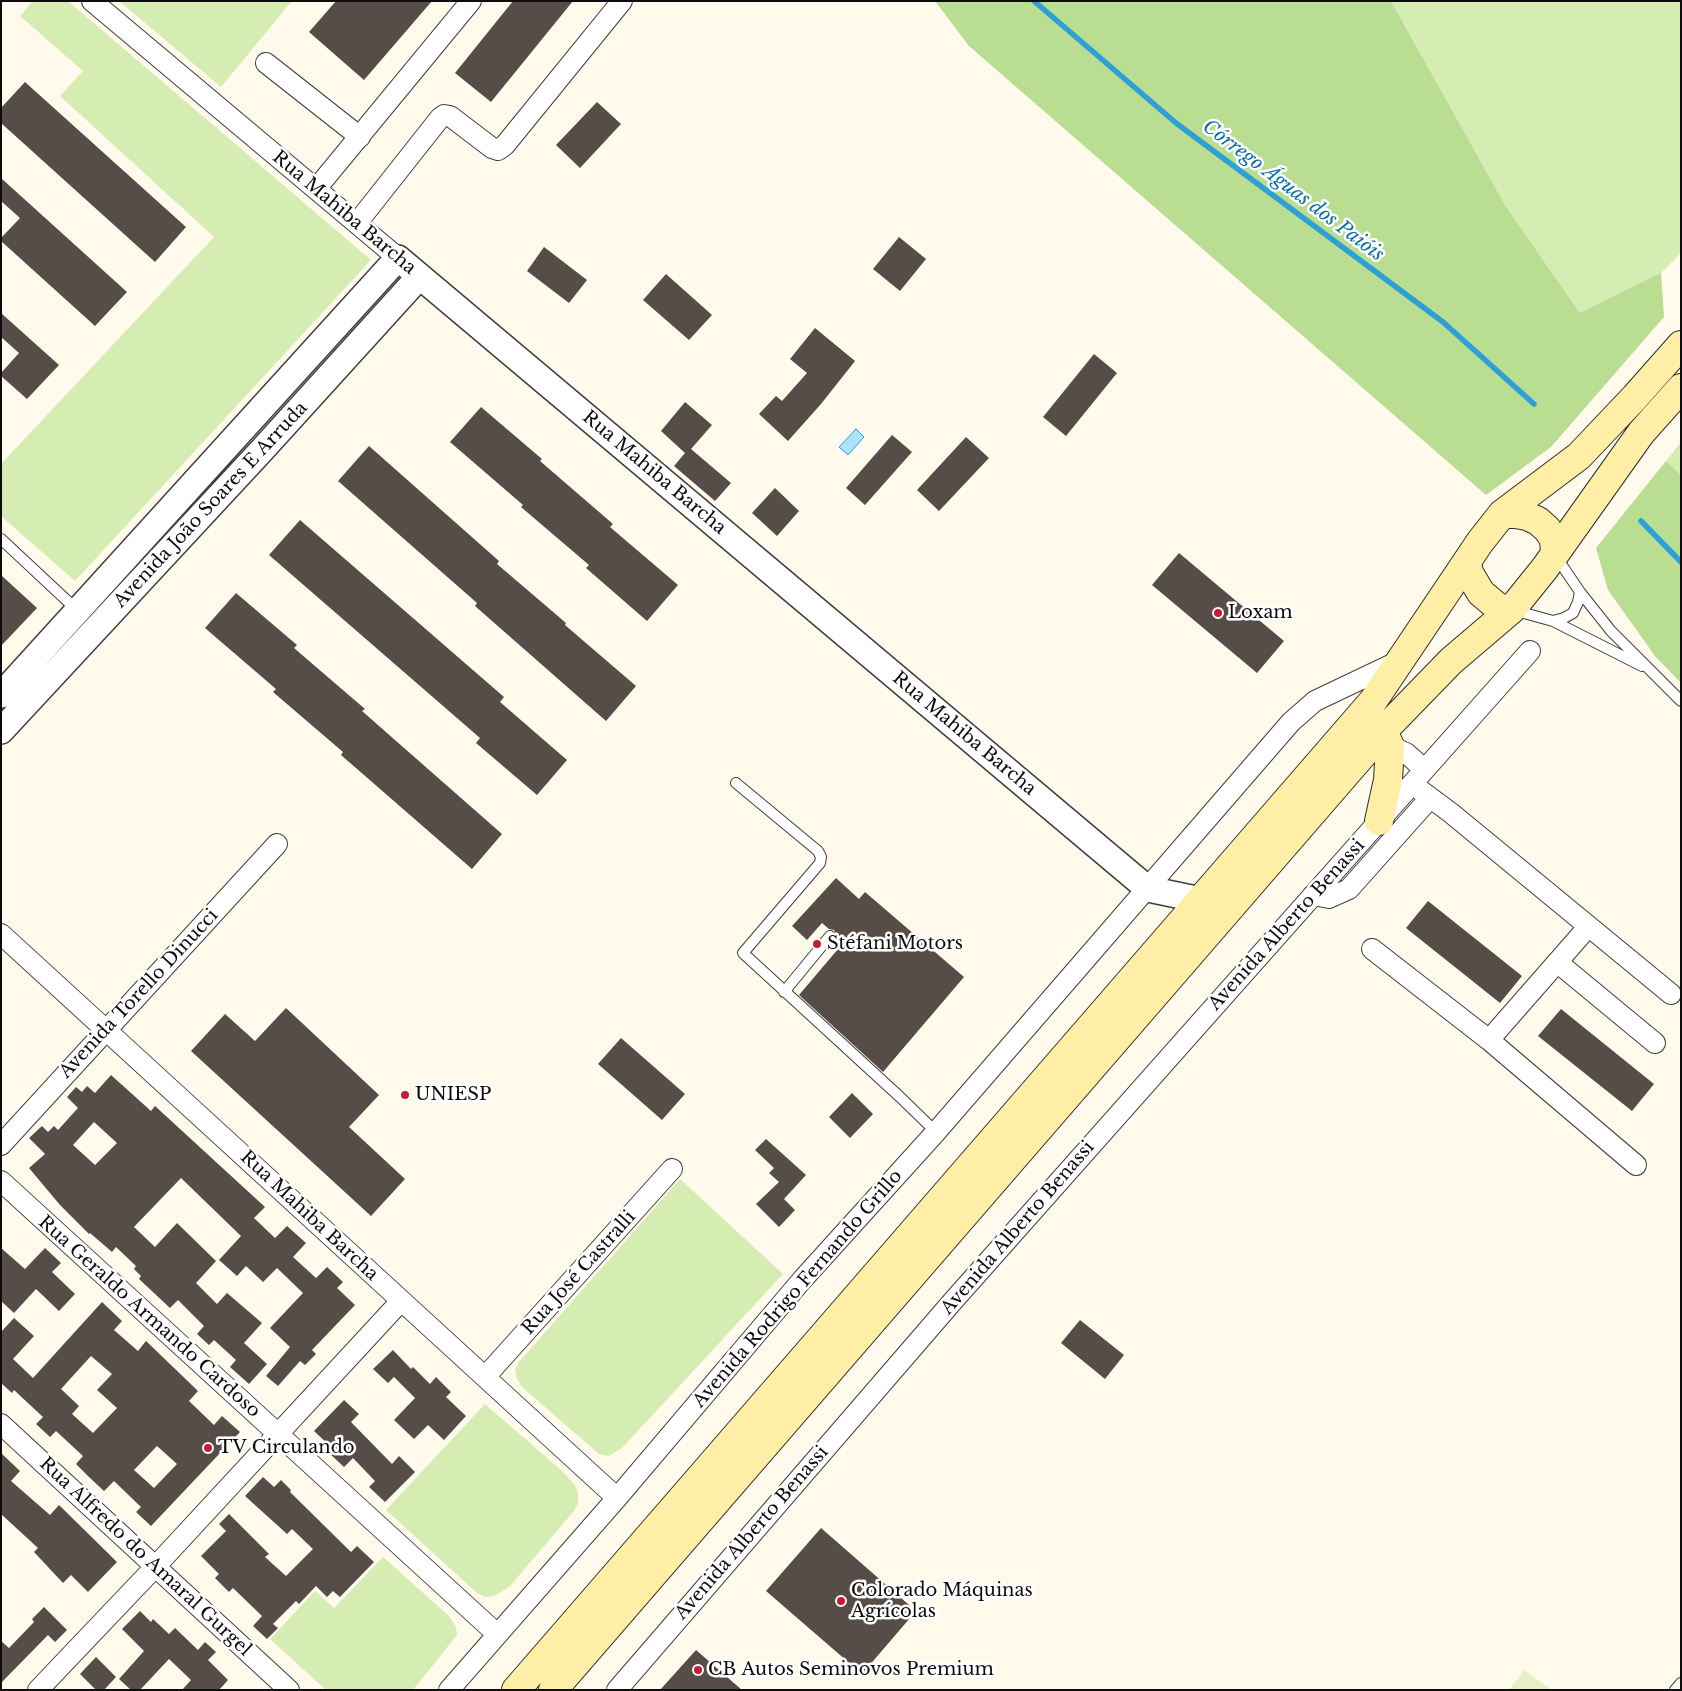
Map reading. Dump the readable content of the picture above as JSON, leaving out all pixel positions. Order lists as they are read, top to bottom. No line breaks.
{"streets":{"street":["Rua Mahiba Barcha","Avenida João Soares E Arruda","Avenida Alberto Benassi","Avenida Torello Dinucci","Rua José Castralli","Avenida Rodrigo Fernando Grillo","Rua Geraldo Armando Cardoso","Rua Alfredo do Amaral Gurgel"]},"crossings":[["Rua Mahiba Barcha","Avenida João Soares E Arruda"],["Rua Mahiba Barcha","Avenida Torello Dinucci"],["Rua Mahiba Barcha","Rua José Castralli"],["Rua Mahiba Barcha","Avenida Rodrigo Fernando Grillo"],["Avenida Rodrigo Fernando Grillo","Rua Geraldo Armando Cardoso"]],"water":["Córrego Águas dos Paióis"],"places":["Loxam","Stéfani Motors","UNIESP","TV Circulando","Colorado Máquinas Agrícolas","CB Autos Seminovos Premium"]}
